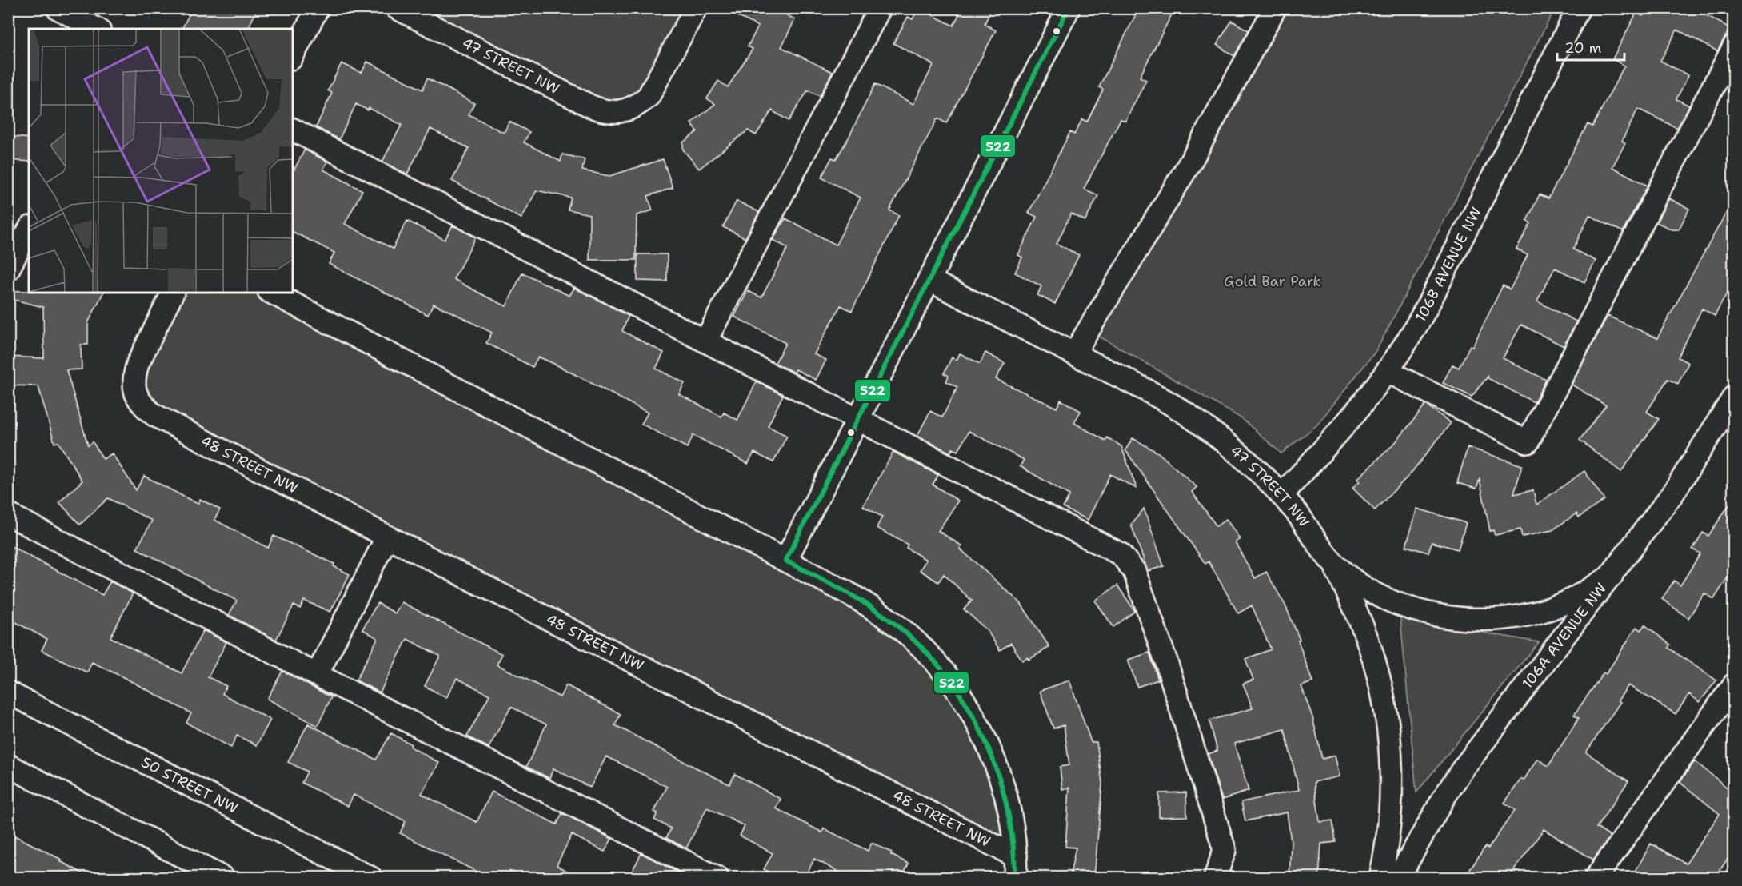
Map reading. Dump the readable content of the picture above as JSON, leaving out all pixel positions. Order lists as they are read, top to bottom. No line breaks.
{"streets":{"street":["47 STREET NW","106B AVENUE NW","48 STREET NW","106A AVENUE NW","50 STREET NW"]},"crossings":[["47 STREET NW","106B AVENUE NW"],["47 STREET NW","106A AVENUE NW"]],"parks":["Gold Bar Park"],"lines":["transit line 522"],"scale_bar":"20 m"}
